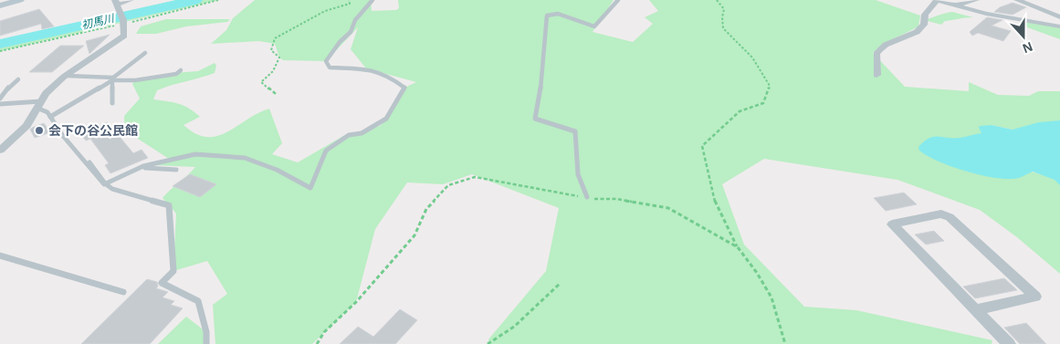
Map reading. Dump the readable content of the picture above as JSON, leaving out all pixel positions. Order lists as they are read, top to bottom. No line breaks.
{"water":["初馬川"],"places":["会下の谷公民館"],"north":"bottom"}
